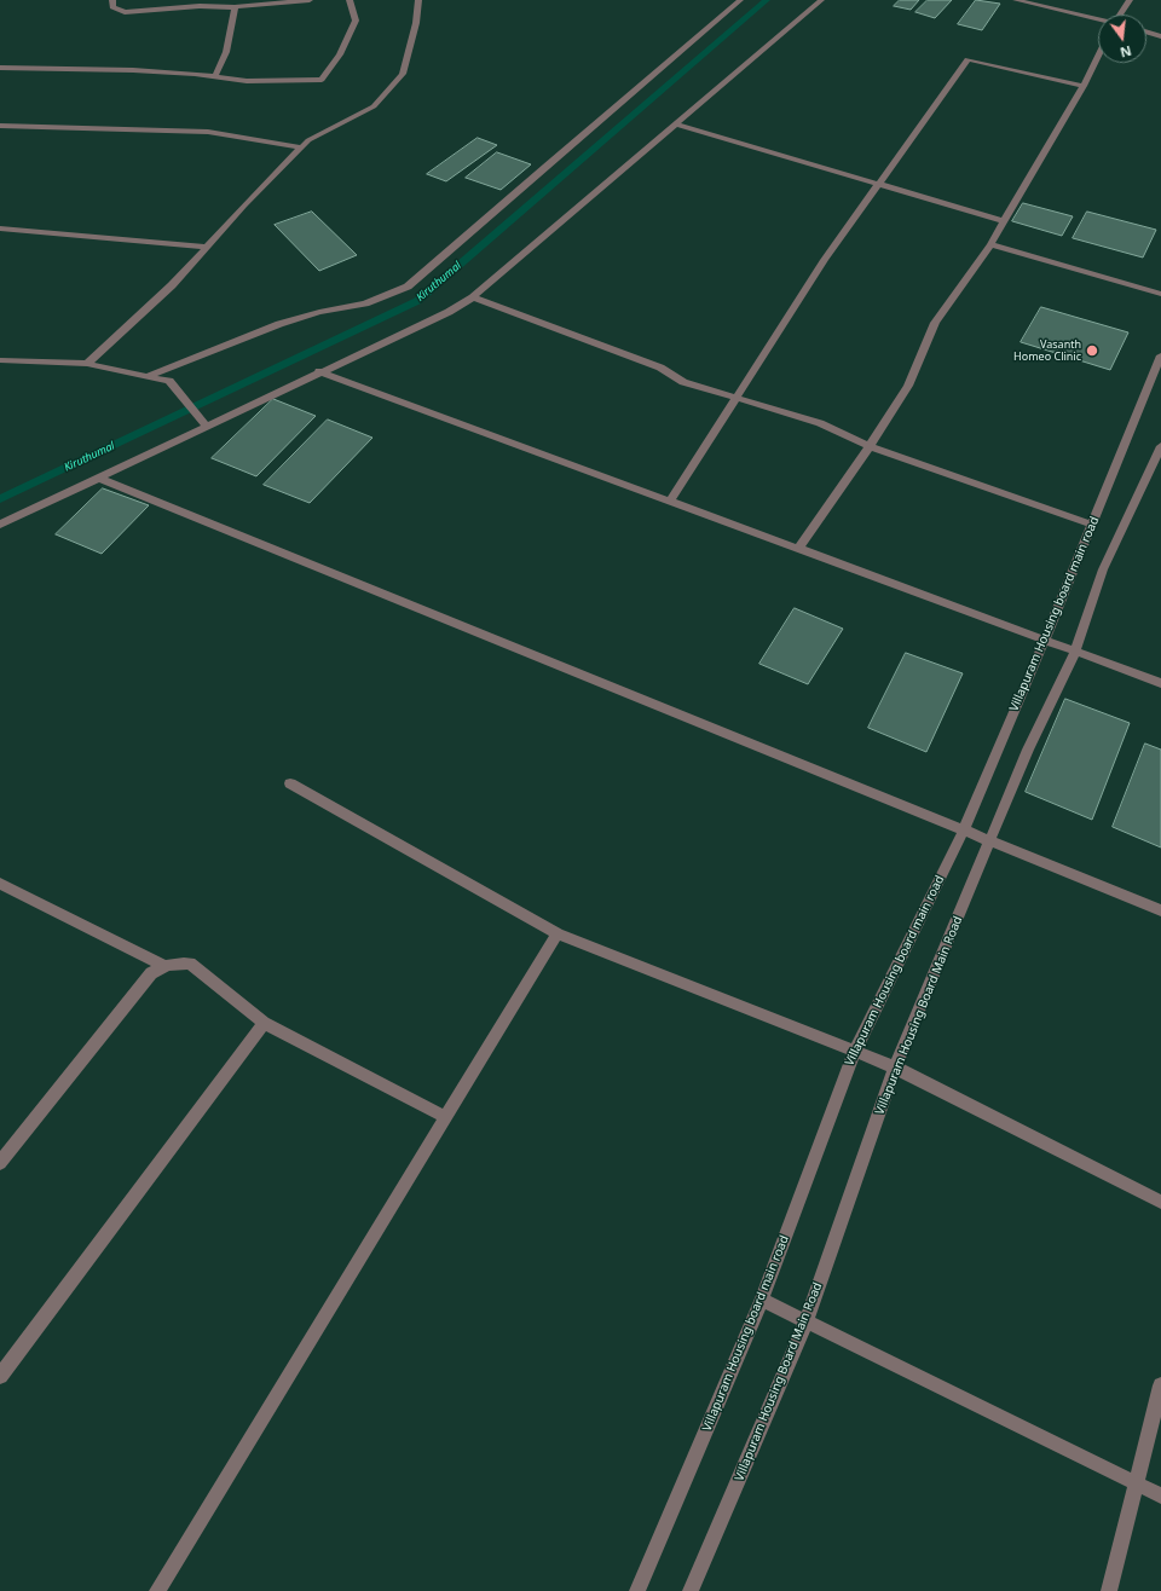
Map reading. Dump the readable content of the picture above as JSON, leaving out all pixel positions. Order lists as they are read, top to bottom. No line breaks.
{"streets":{"street":["Villapuram Housing board main road","Villapuram Housing Board Main Road"]},"water":["Kiruthumal"],"places":["Vasanth Homeo Clinic"],"north":"bottom"}
